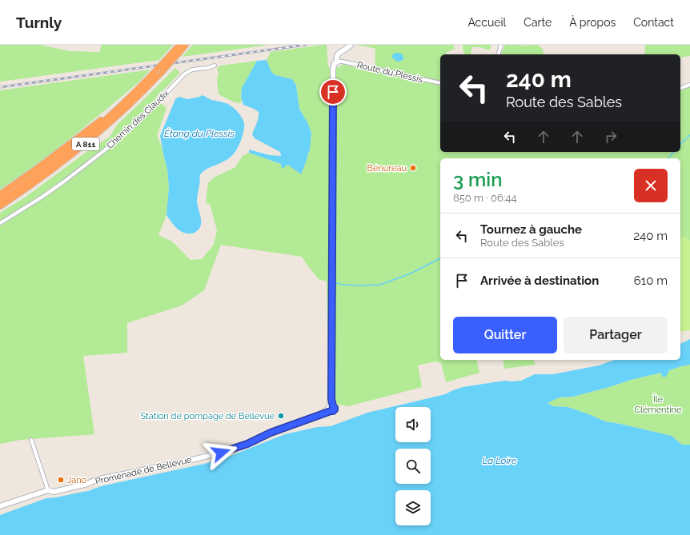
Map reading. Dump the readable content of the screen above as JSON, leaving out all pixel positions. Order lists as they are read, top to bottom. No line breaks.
{"streets":{"highway":["A 811"],"street":["Route du Plessis","Chemin des Claudix","Promenade de Bellevue"]},"crossings":[["Route du Plessis","Promenade de Bellevue"]],"water":["Étang du Plessis","La Loire"],"parks":["Île Clémentine"],"places":["Bénureau","Station de pompage de Bellevue","Jano"],"page":{"header":"Turnly","nav":["Accueil","Carte","À propos","Contact"],"turn":["240 m","Route des Sables"],"heading":["3 min","850 m · 06:44"],"list":[{"name":"Tournez à gauche","note":"Route des Sables","value":"240 m"},{"name":"Arrivée à destination","value":"610 m"}],"buttons":["Quitter","Partager"]}}
